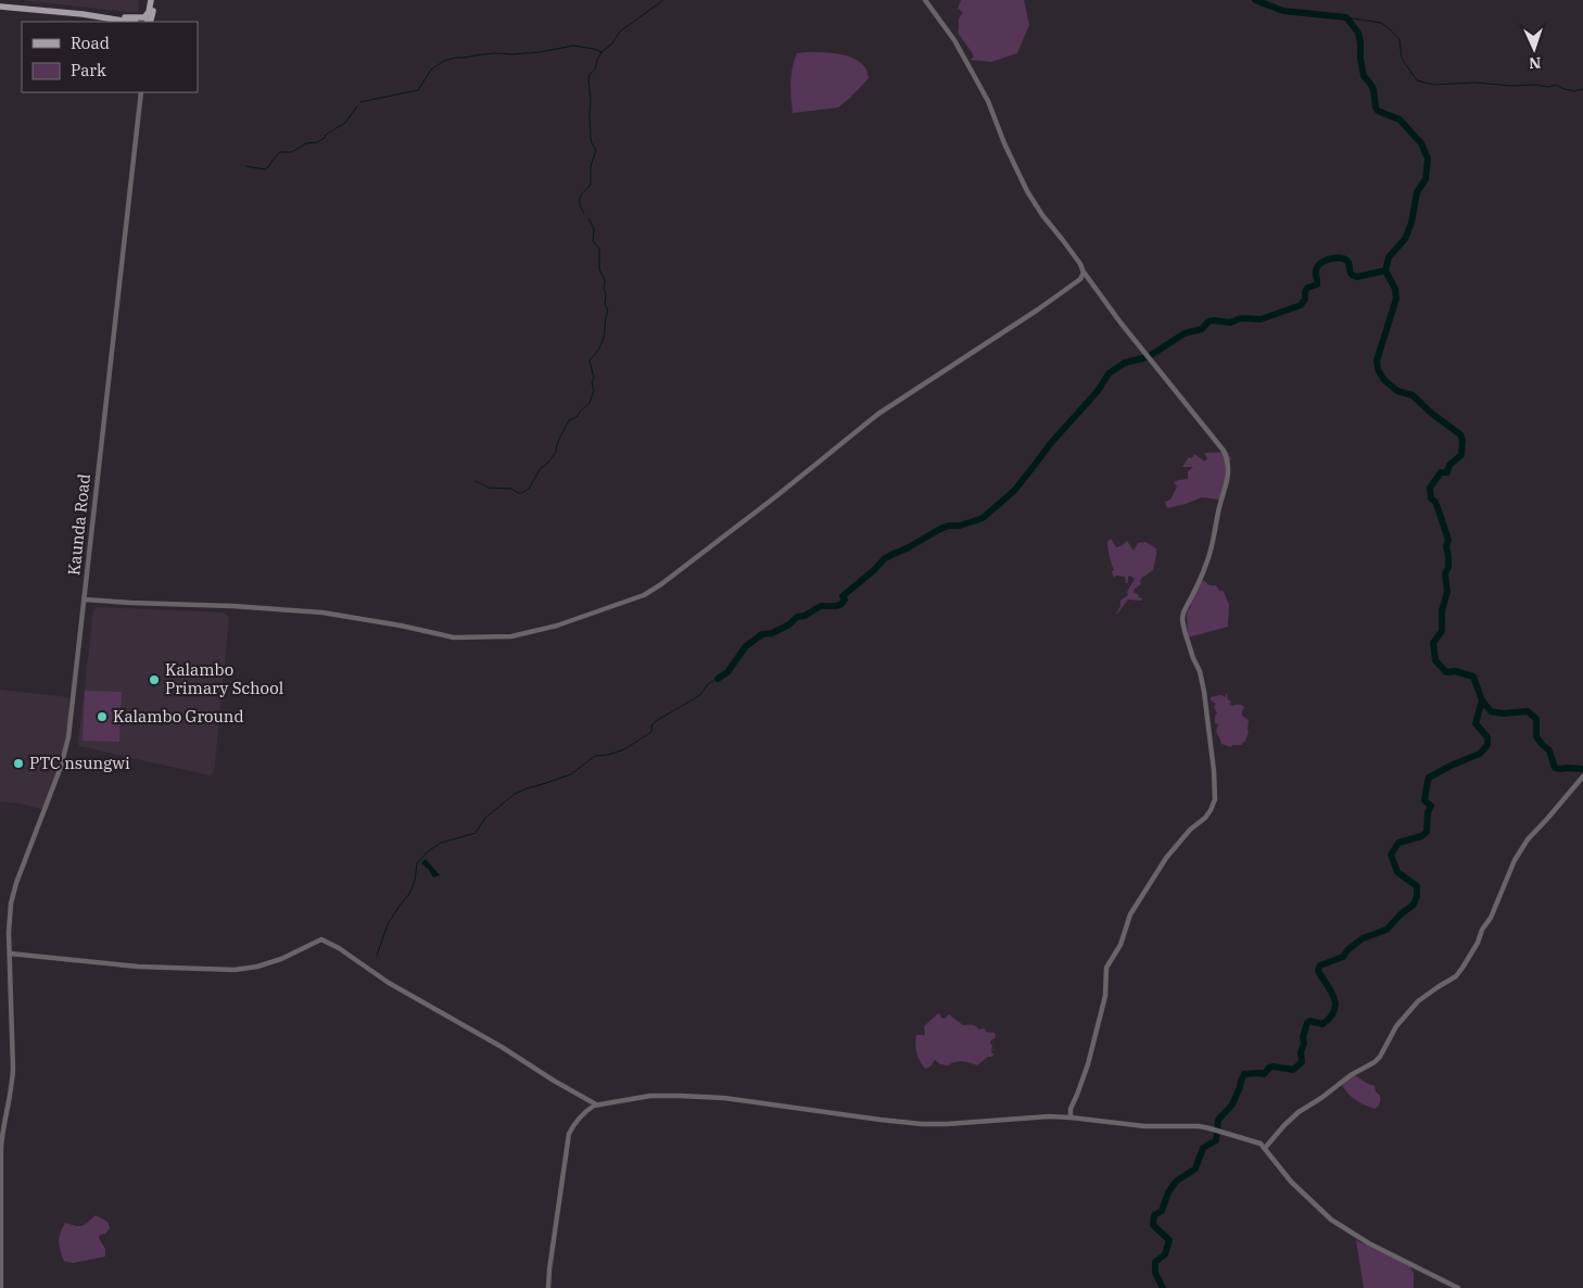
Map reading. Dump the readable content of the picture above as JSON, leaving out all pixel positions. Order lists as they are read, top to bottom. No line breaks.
{"streets":{"street":["Kaunda Road"]},"places":["Kalambo Primary School","Kalambo Ground","PTC nsungwi"],"legend":["Road","Park"],"north":"bottom"}
